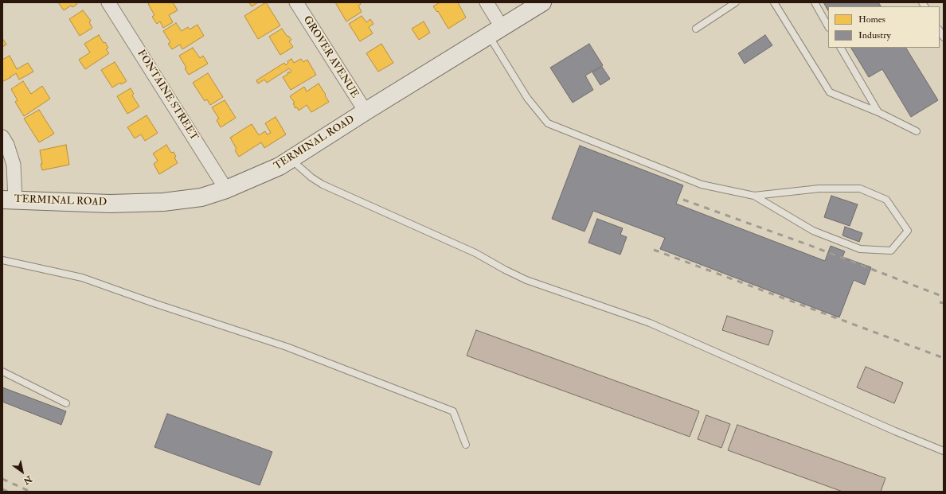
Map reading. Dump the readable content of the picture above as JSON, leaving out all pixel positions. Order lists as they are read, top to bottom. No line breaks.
{"streets":{"main road":["TERMINAL ROAD"],"street":["GROVER AVENUE","FONTAINE STREET"]},"crossings":[["GROVER AVENUE","TERMINAL ROAD"],["FONTAINE STREET","TERMINAL ROAD"]],"legend":["Homes","Industry"],"north":"bottom right"}
